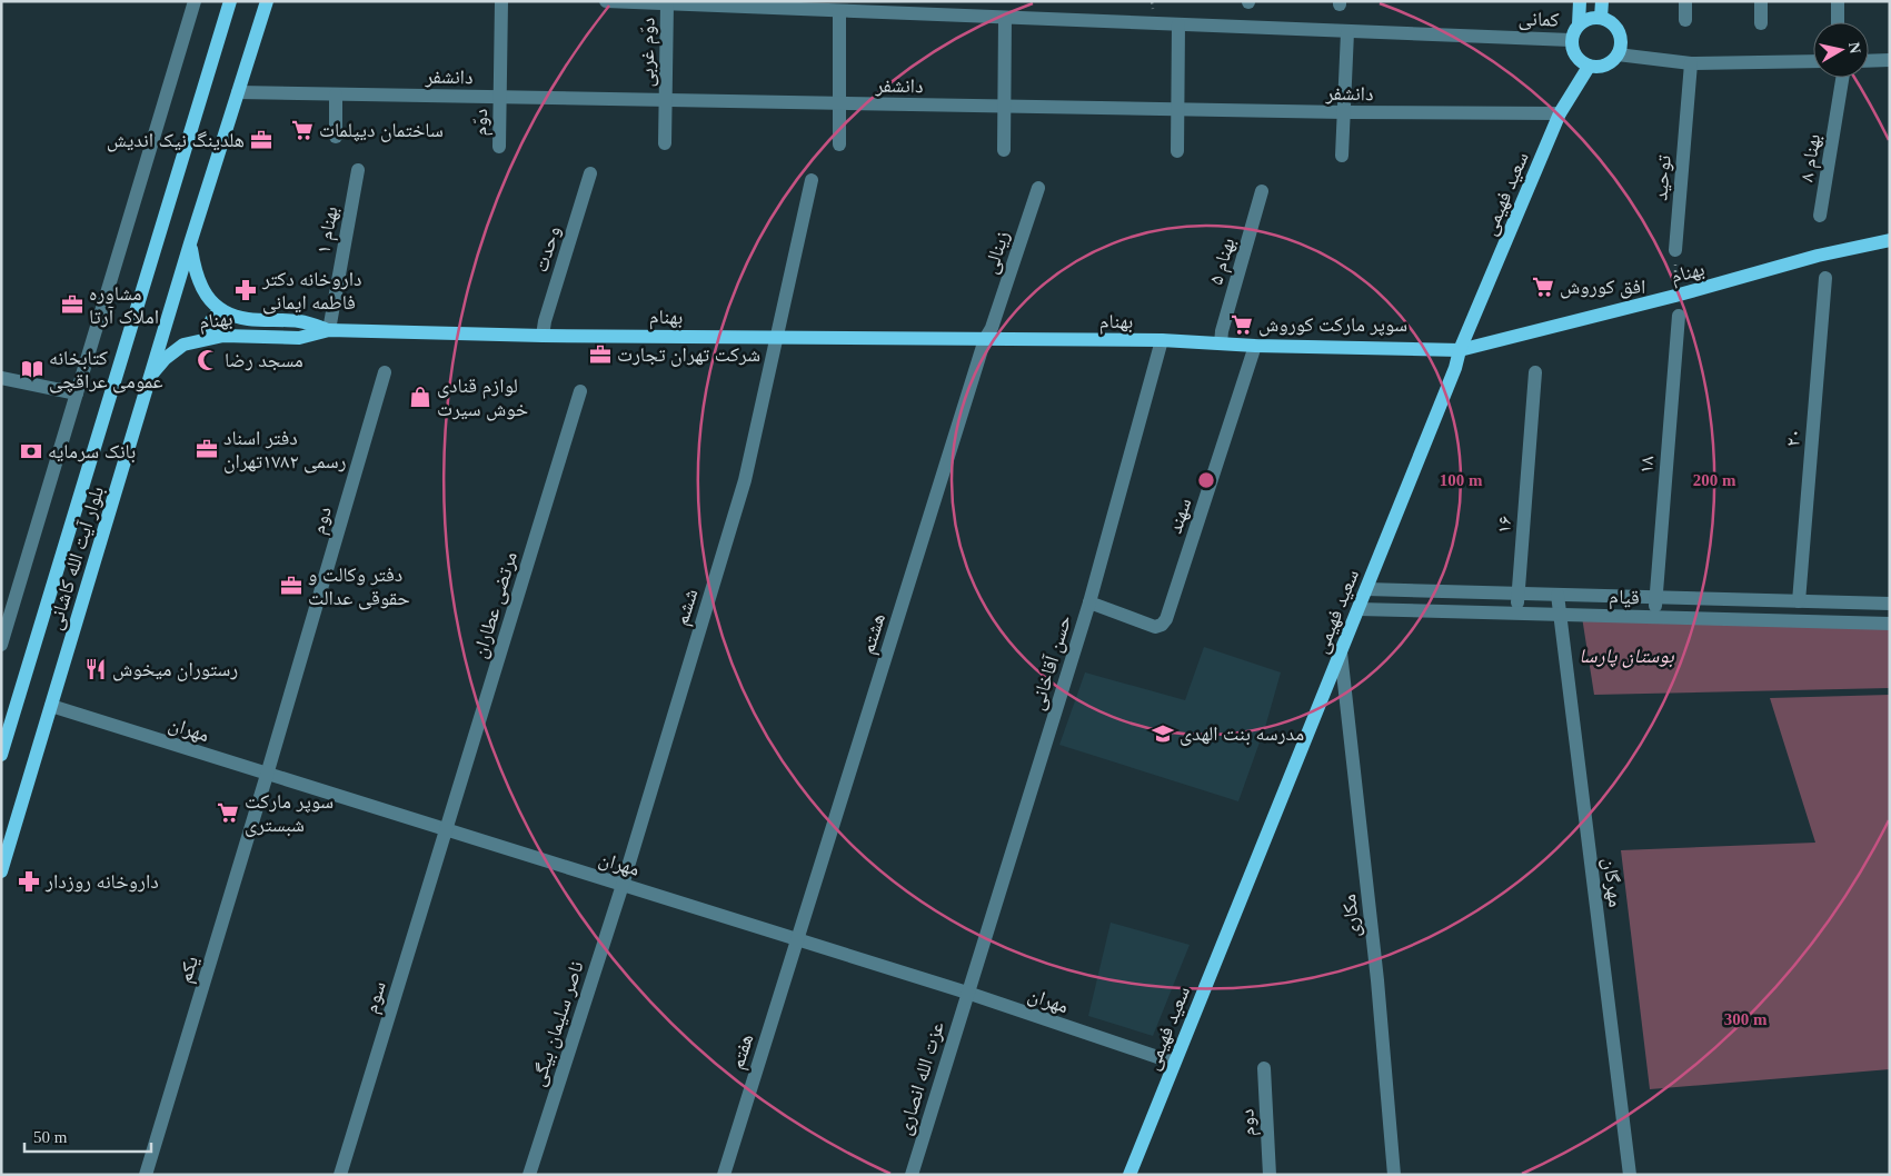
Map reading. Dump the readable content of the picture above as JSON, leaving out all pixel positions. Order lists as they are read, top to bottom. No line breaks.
{"streets":{"main road":["سعید فهیمی","بهنام","بلوار آیت الله کاشانی"],"street":["کمانی","دوّم غربی","دانشفر","دوّم","بهنام ۸","توحید","بهنام ۱","وحدت","زینالی","بهنام ۵","۲۰","۱۸","سهند","دوم","۱۶","قیام","مرتضی عطاران","ششم","هشتم","حسن آقاخانی","مهران","مهرگان","مکاری","یکم","سوم","ناصر سلیمان بیگی","هفتم","عزت الله انصاری"]},"crossings":[["کمانی","دوّم غربی"],["کمانی","سعید فهیمی"],["دوّم غربی","دانشفر"],["دانشفر","دوّم"],["دانشفر","سعید فهیمی"],["دانشفر","بلوار آیت الله کاشانی"],["سعید فهیمی","بهنام"],["سعید فهیمی","قیام"],["سعید فهیمی","مهران"],["سعید فهیمی","مکاری"],["بهنام ۱","بهنام"],["وحدت","بهنام"],["زینالی","بهنام"],["زینالی","هشتم"],["بهنام ۵","بهنام"],["بهنام","سهند"],["بهنام","بلوار آیت الله کاشانی"],["بهنام","ششم"],["بهنام","هشتم"],["بهنام","حسن آقاخانی"],["۲۰","قیام"],["۱۸","قیام"],["سهند","حسن آقاخانی"],["دوم","مهران"],["دوم","یکم"],["۱۶","قیام"],["بلوار آیت الله کاشانی","مهران"],["قیام","مهرگان"],["مرتضی عطاران","مهران"],["مرتضی عطاران","سوم"],["ششم","مهران"],["ششم","ناصر سلیمان بیگی"],["هشتم","مهران"],["هشتم","هفتم"],["حسن آقاخانی","مهران"],["حسن آقاخانی","عزت الله انصاری"],["مهران","یکم"],["مهران","سوم"],["مهران","ناصر سلیمان بیگی"],["مهران","هفتم"],["مهران","عزت الله انصاری"]],"parks":["بوستان پارسا"],"places":{"supermarket":["ساختمان دیپلمات","افق کوروش","سوپر ماركت كوروش","سوپر مارکت شبستری"],"office":["هلدینگ نیک اندیش","مشاوره املاک آرتا","شرکت تهران تجارت","دفتر اسناد رسمی ۱۷۸۲تهران","دفتر وکالت و حقوقی عدالت"],"pharmacy":["داروخانه دکتر فاطمه ایمانی","داروخانه روزدار"],"mosque":["مسجد رضا"],"library":["کتابخانه عمومی عراقچی"],"shop":["لوازم قنادی خوش سیرت"],"bank":["بانک سرمایه"],"restaurant":["رستوران میخوش"],"school or university":["مدرسه بنت الهدی"]},"scale_bar":"50 m","north":"right","rings":["100 m","200 m","300 m"]}
